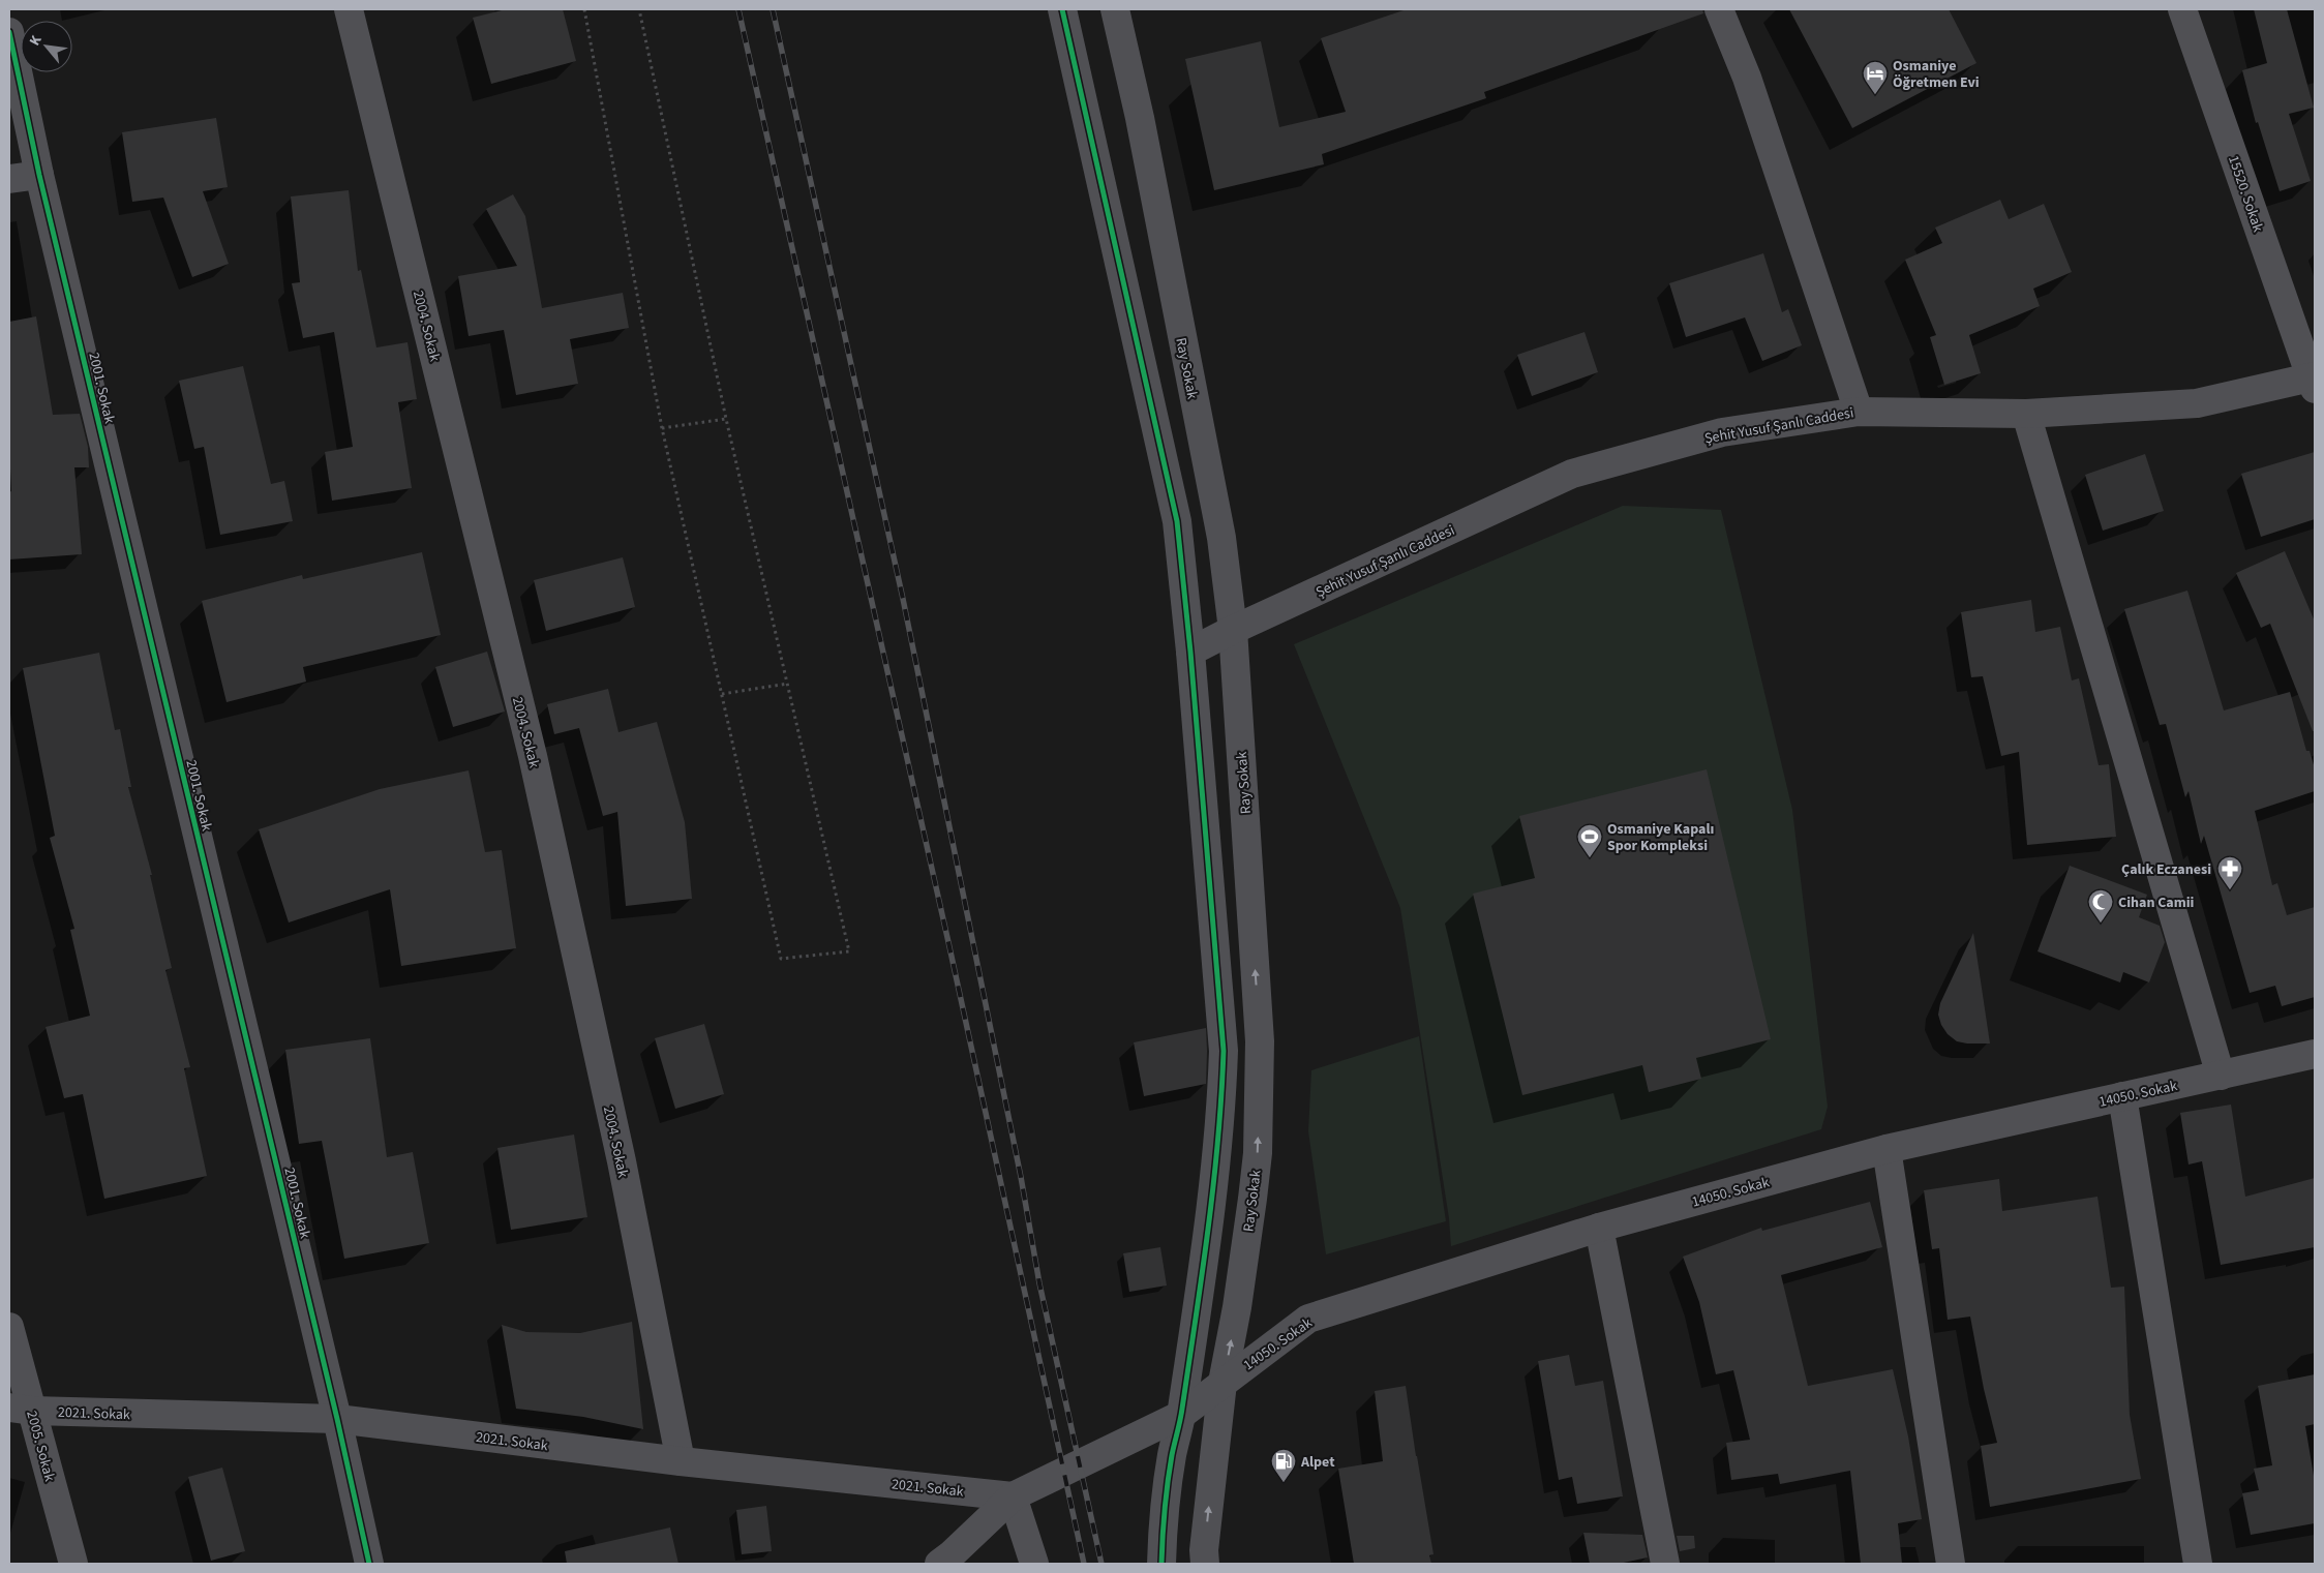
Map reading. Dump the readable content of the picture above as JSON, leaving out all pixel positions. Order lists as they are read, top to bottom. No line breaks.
{"streets":{"street":["15520. Sokak","2004. Sokak","Ray Sokak","2001. Sokak","Şehit Yusuf Şanlı Caddesi","14050. Sokak","2021. Sokak","2005. Sokak"]},"crossings":[["15520. Sokak","Şehit Yusuf Şanlı Caddesi"],["2004. Sokak","2021. Sokak"],["Ray Sokak","Şehit Yusuf Şanlı Caddesi"],["Ray Sokak","14050. Sokak"],["2001. Sokak","2021. Sokak"],["14050. Sokak","2021. Sokak"],["2021. Sokak","2005. Sokak"]],"places":{"hotel":["Osmaniye Öğretmen Evi"],"sports":["Osmaniye Kapalı Spor Kompleksi"],"pharmacy":["Çalık Eczanesi"],"mosque":["Cihan Camii"],"fuel station":["Alpet"]},"north":"top left"}
